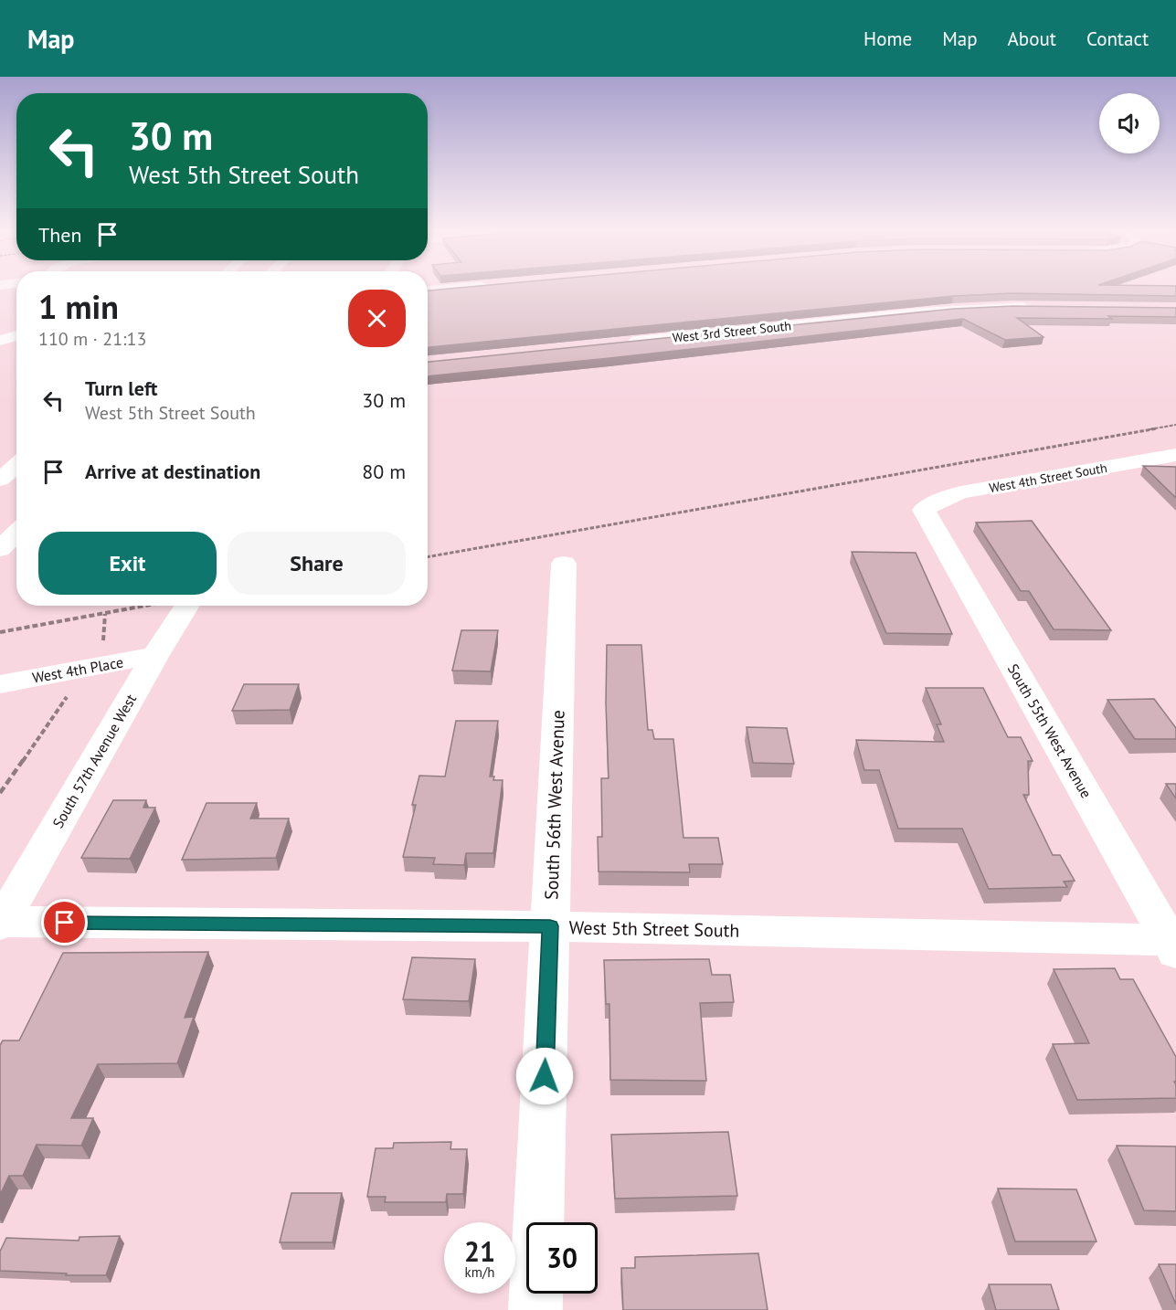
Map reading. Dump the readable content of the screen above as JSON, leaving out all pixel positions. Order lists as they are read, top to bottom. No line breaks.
{"streets":{"main road":["West 3rd Street South","West 4th Street South","West 4th Place","South 55th West Avenue","South 57th Avenue West","South 56th West Avenue","West 5th Street South"]},"crossings":[["West 4th Street South","South 55th West Avenue"],["West 4th Place","South 57th Avenue West"],["South 55th West Avenue","West 5th Street South"],["South 57th Avenue West","West 5th Street South"],["South 56th West Avenue","West 5th Street South"]],"page":{"header":"Map","nav":["Home","Map","About","Contact"],"turn":["30 m","West 5th Street South"],"then":"Then","heading":["1 min","110 m · 21:13"],"list":[{"name":"Turn left","note":"West 5th Street South","value":"30 m"},{"name":"Arrive at destination","value":"80 m"}],"buttons":["Exit","Share"],"speed":"21 km/h","limit":"30"}}
